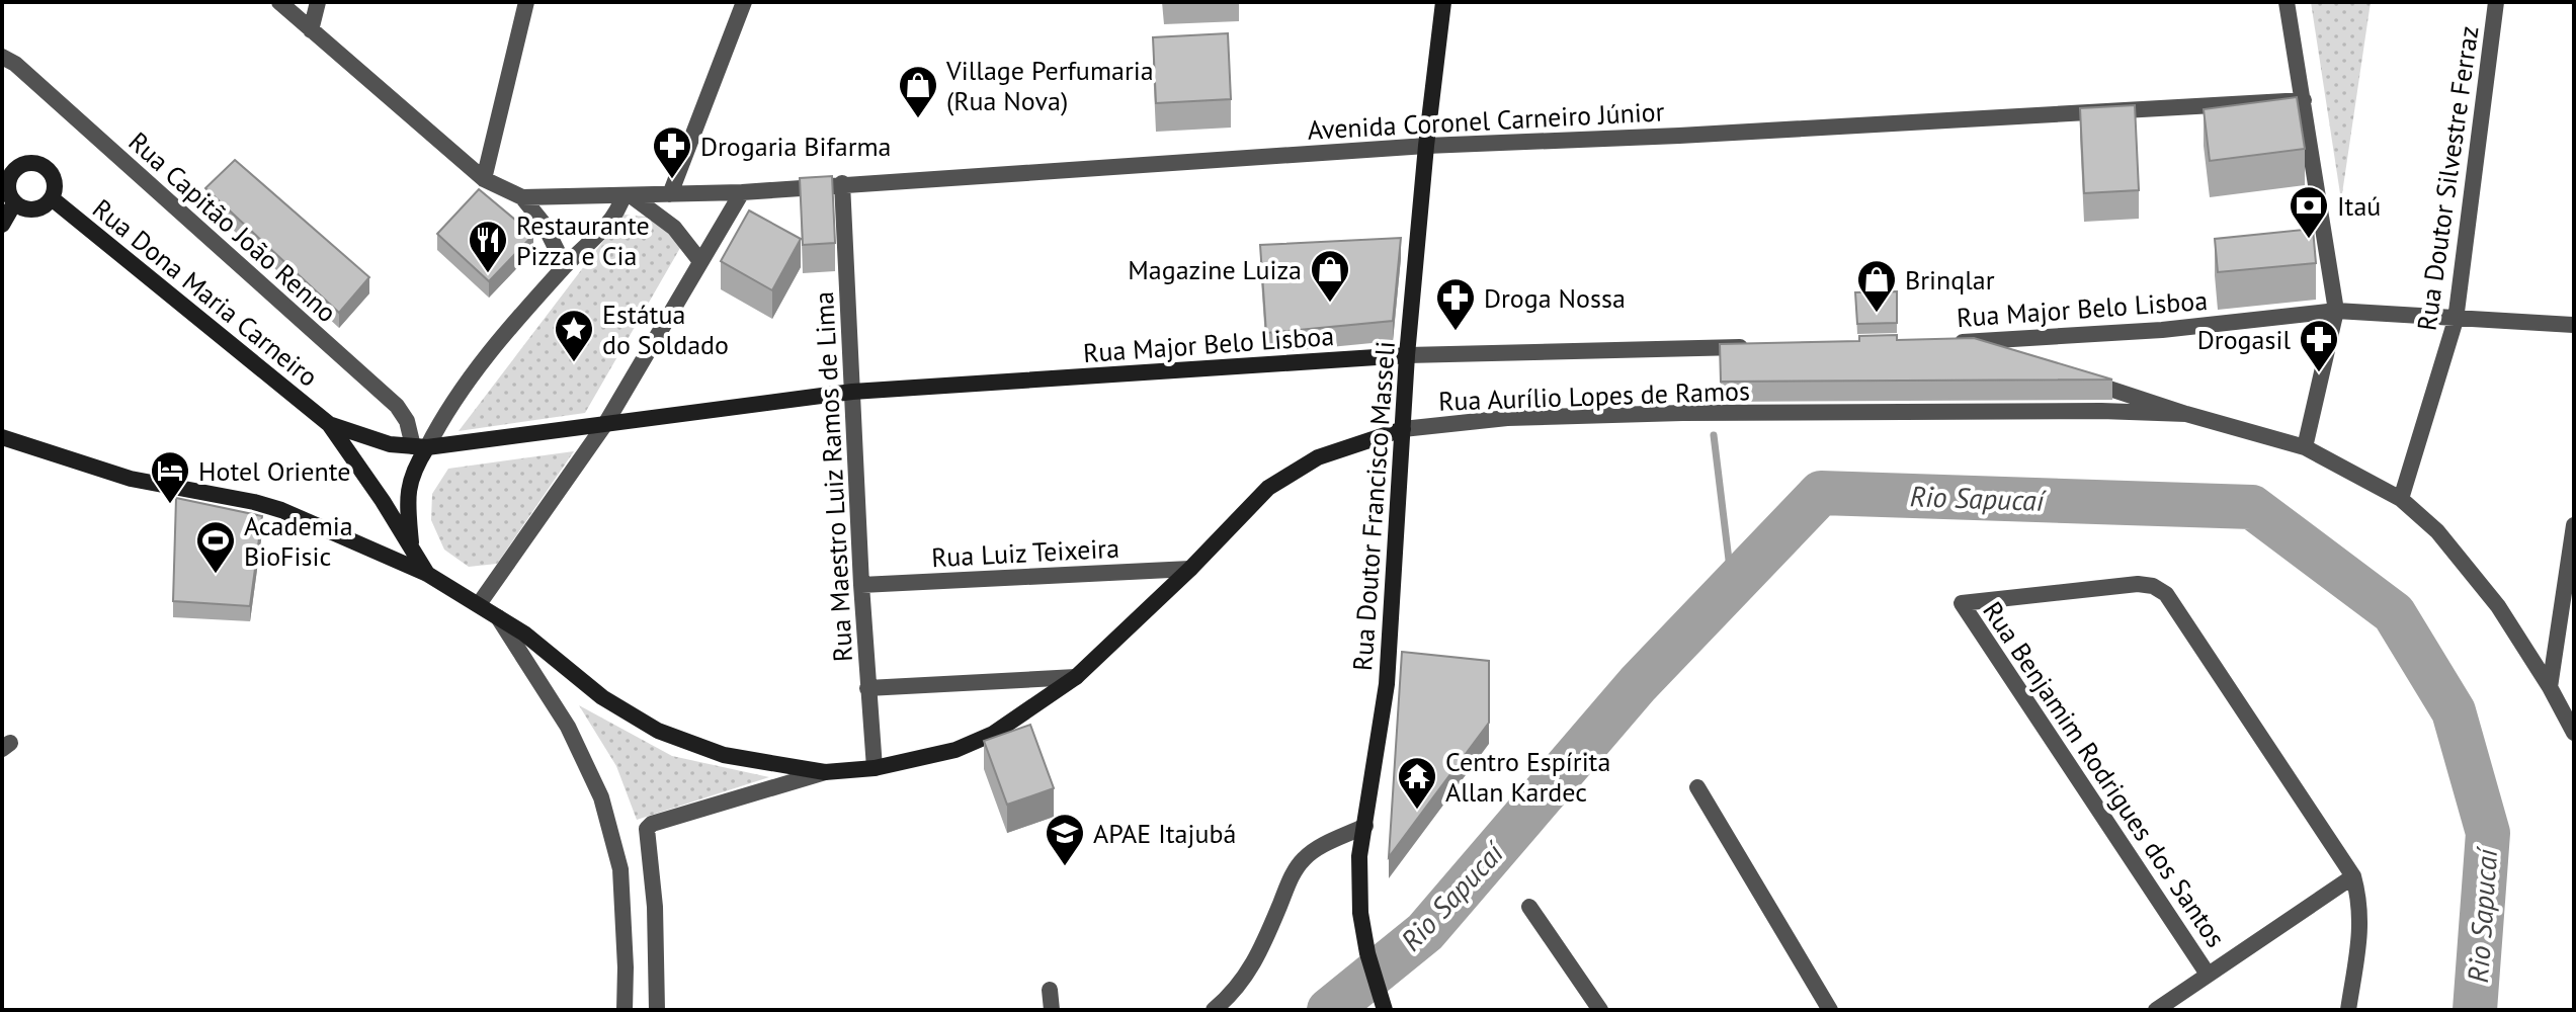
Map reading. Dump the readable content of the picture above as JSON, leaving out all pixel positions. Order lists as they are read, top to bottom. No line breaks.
{"streets":{"main road":["Rua Dona Maria Carneiro","Rua Major Belo Lisboa","Rua Aurílio Lopes de Ramos","Rua Doutor Francisco Masseli"],"street":["Avenida Coronel Carneiro Júnior","Rua Doutor Silvestre Ferraz","Rua Capitão João Renno","Rua Maestro Luiz Ramos de Lima","Rua Luiz Teixeira","Rua Benjamim Rodrigues dos Santos"]},"crossings":[["Avenida Coronel Carneiro Júnior","Rua Maestro Luiz Ramos de Lima"],["Avenida Coronel Carneiro Júnior","Rua Doutor Francisco Masseli"],["Rua Doutor Silvestre Ferraz","Rua Major Belo Lisboa"],["Rua Capitão João Renno","Rua Dona Maria Carneiro"],["Rua Capitão João Renno","Rua Major Belo Lisboa"],["Rua Dona Maria Carneiro","Rua Major Belo Lisboa"],["Rua Dona Maria Carneiro","Rua Aurílio Lopes de Ramos"],["Rua Major Belo Lisboa","Rua Maestro Luiz Ramos de Lima"],["Rua Major Belo Lisboa","Rua Doutor Francisco Masseli"],["Rua Aurílio Lopes de Ramos","Rua Maestro Luiz Ramos de Lima"],["Rua Aurílio Lopes de Ramos","Rua Doutor Francisco Masseli"],["Rua Aurílio Lopes de Ramos","Rua Luiz Teixeira"],["Rua Maestro Luiz Ramos de Lima","Rua Luiz Teixeira"]],"water":["Rio Sapucaí"],"places":{"shop":["Village Perfumaria (Rua Nova)","Magazine Luiza","Brinqlar"],"pharmacy":["Drogaria Bifarma","Droga Nossa","Drogasil"],"bank":["Itaú"],"restaurant":["Restaurante Pizza e Cia"],"place":["Estátua do Soldado"],"hotel":["Hotel Oriente"],"sports":["Academia BioFisic"],"temple":["Centro Espírita Allan Kardec"],"school or university":["APAE Itajubá"]}}
